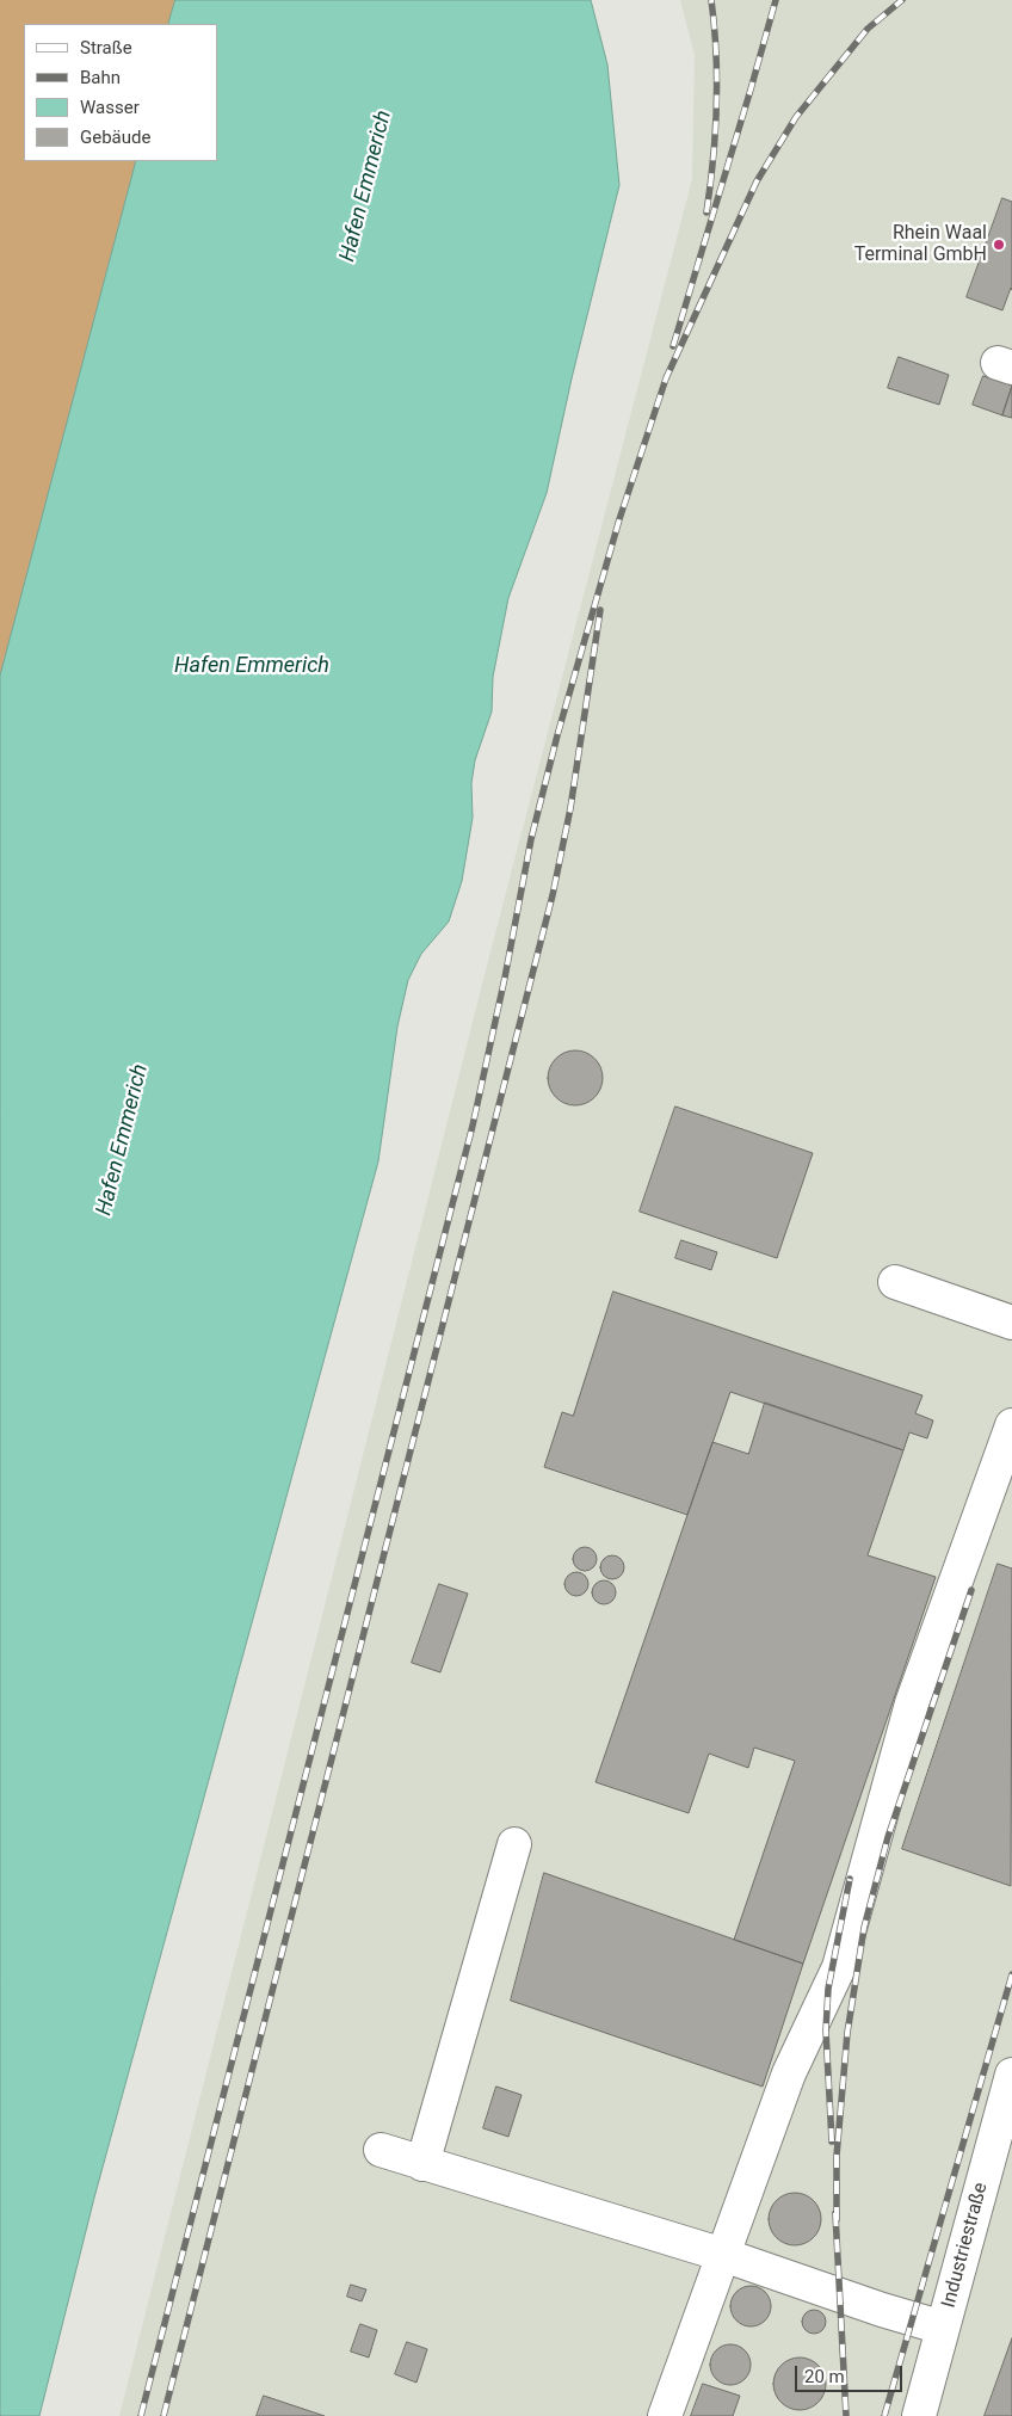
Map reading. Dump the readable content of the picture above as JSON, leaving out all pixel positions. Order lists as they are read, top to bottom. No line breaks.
{"streets":{"street":["Industriestraße"]},"water":["Hafen Emmerich"],"places":["Rhein Waal Terminal GmbH"],"legend":["Straße","Bahn","Wasser","Gebäude"],"scale_bar":"20 m"}
